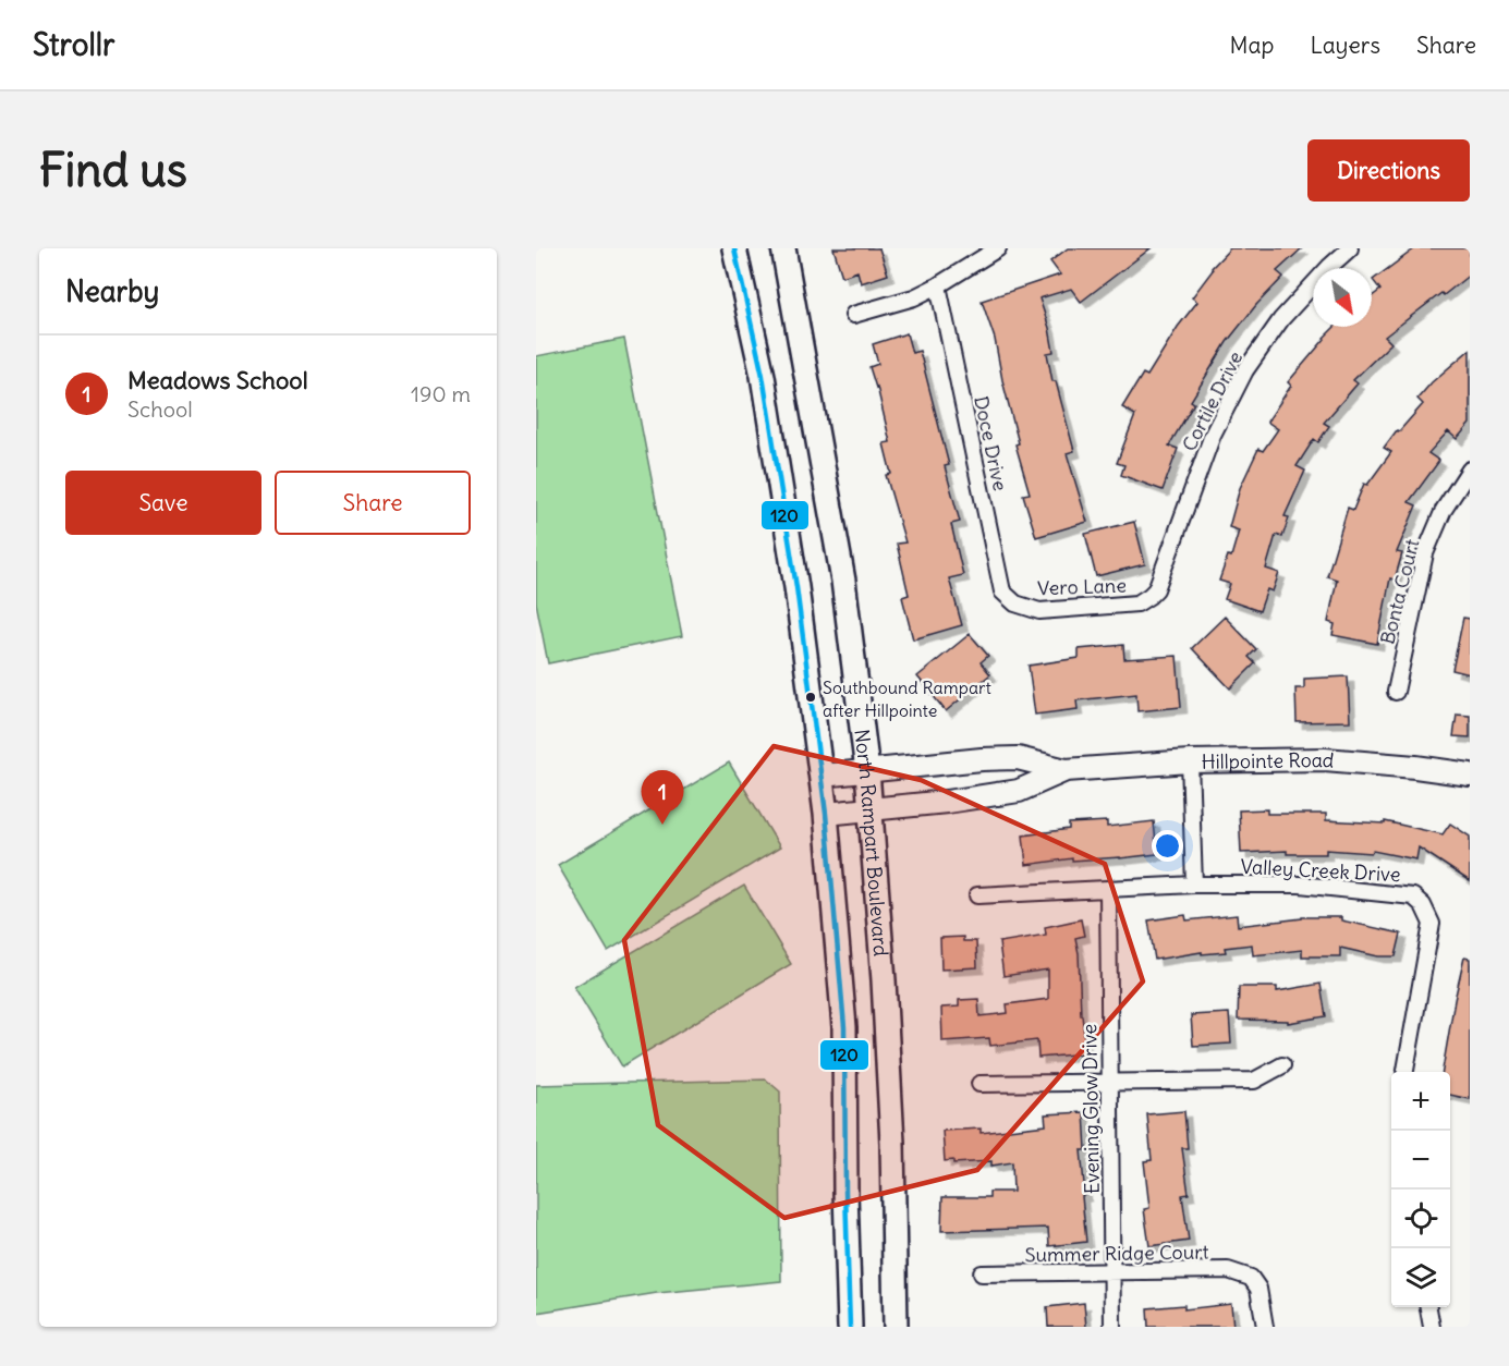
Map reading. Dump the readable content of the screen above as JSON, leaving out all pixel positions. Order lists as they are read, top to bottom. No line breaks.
{"streets":{"main road":["North Rampart Boulevard"],"street":["Cortile Drive","Doce Drive","Vero Lane","Bonta Court","Hillpointe Road","Valley Creek Drive","Evening Glow Drive","Summer Ridge Court"]},"crossings":[["Cortile Drive","Vero Lane"],["Doce Drive","Vero Lane"],["Hillpointe Road","North Rampart Boulevard"],["Valley Creek Drive","Evening Glow Drive"],["Evening Glow Drive","Summer Ridge Court"]],"places":["Southbound Rampart after Hillpointe"],"lines":["transit line 120"],"north":"bottom right","page":{"header":"Strollr","nav":["Map","Layers","Share"],"buttons":["Directions",["Save","Share"]],"title":"Find us","heading":"Nearby","list":[{"mark":"1","name":"Meadows School","note":"School","value":"190 m"}],"pins":"1","map_buttons":["+","−"]}}
